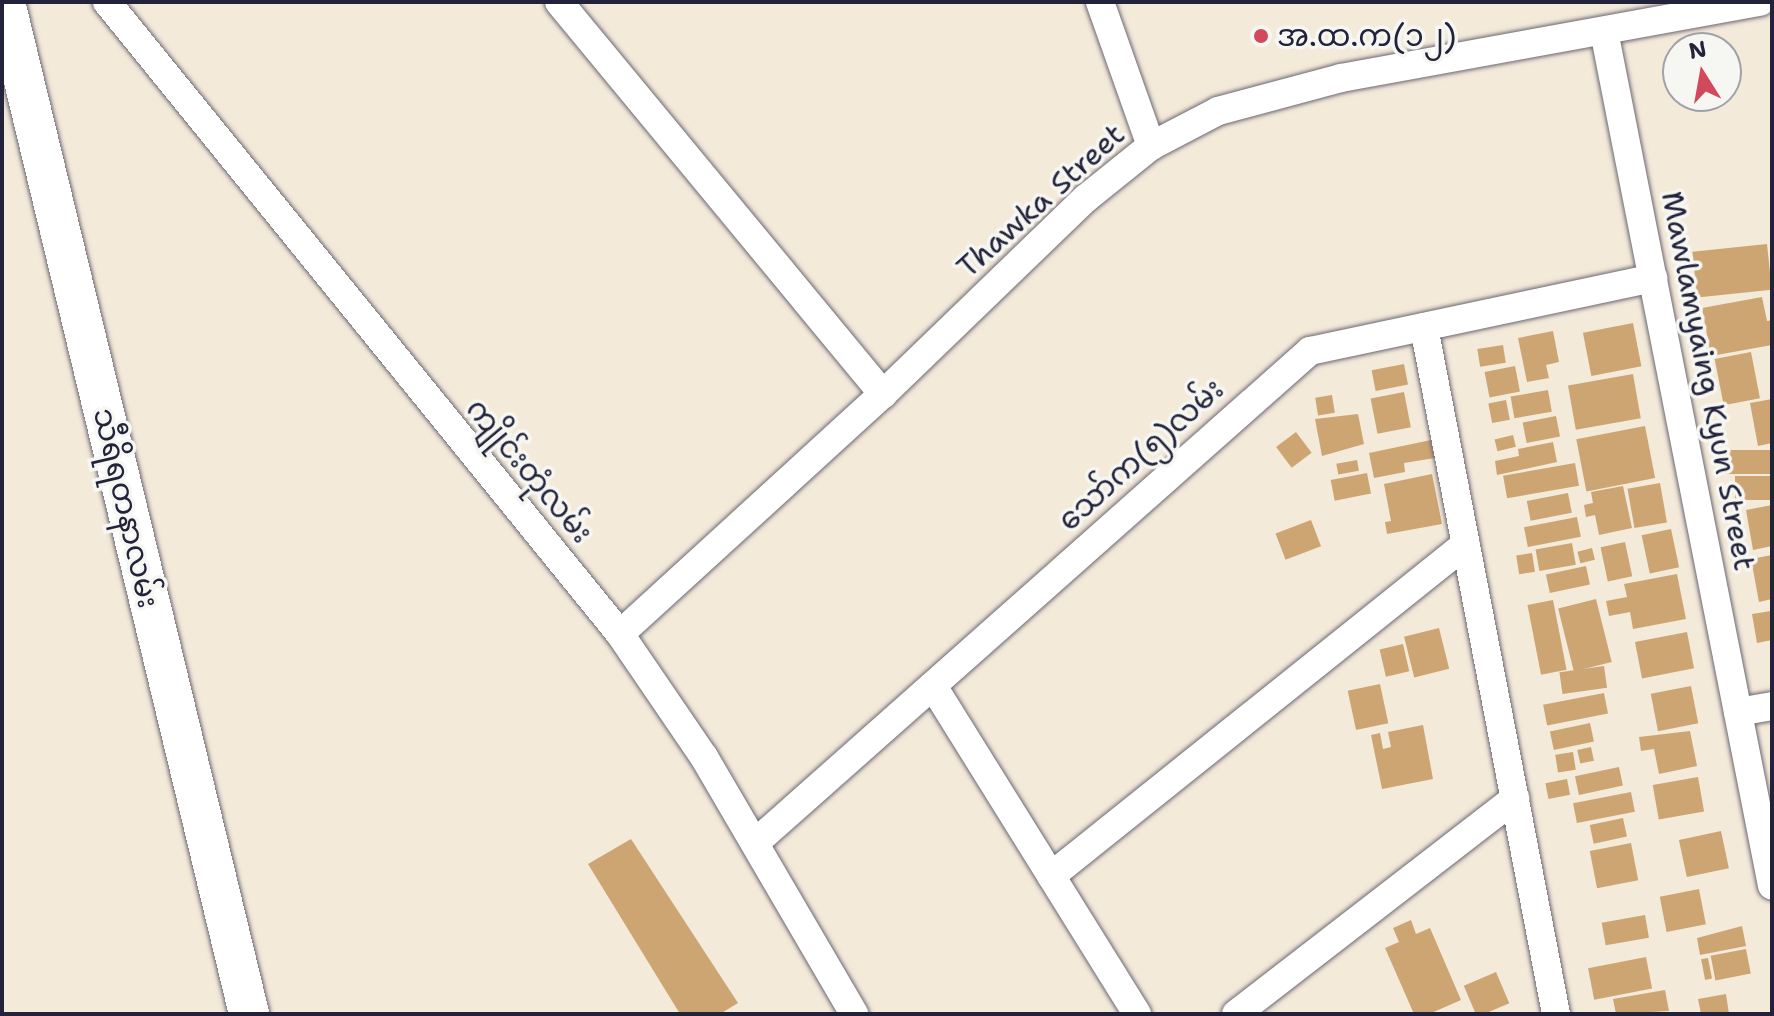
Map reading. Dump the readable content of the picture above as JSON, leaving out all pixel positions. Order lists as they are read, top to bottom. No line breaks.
{"streets":{"main road":["သီရိရတနာလမ်း"],"street":["Thawka Street","Mawlamyaing Kyun Street","သော်က(၅)လမ်း","ကျိုင်းတုံလမ်း"]},"crossings":[["Thawka Street","Mawlamyaing Kyun Street"],["Thawka Street","ကျိုင်းတုံလမ်း"],["Mawlamyaing Kyun Street","သော်က(၅)လမ်း"],["သော်က(၅)လမ်း","ကျိုင်းတုံလမ်း"]],"places":["အ.ထ.က(၁၂)"],"north":"top"}
